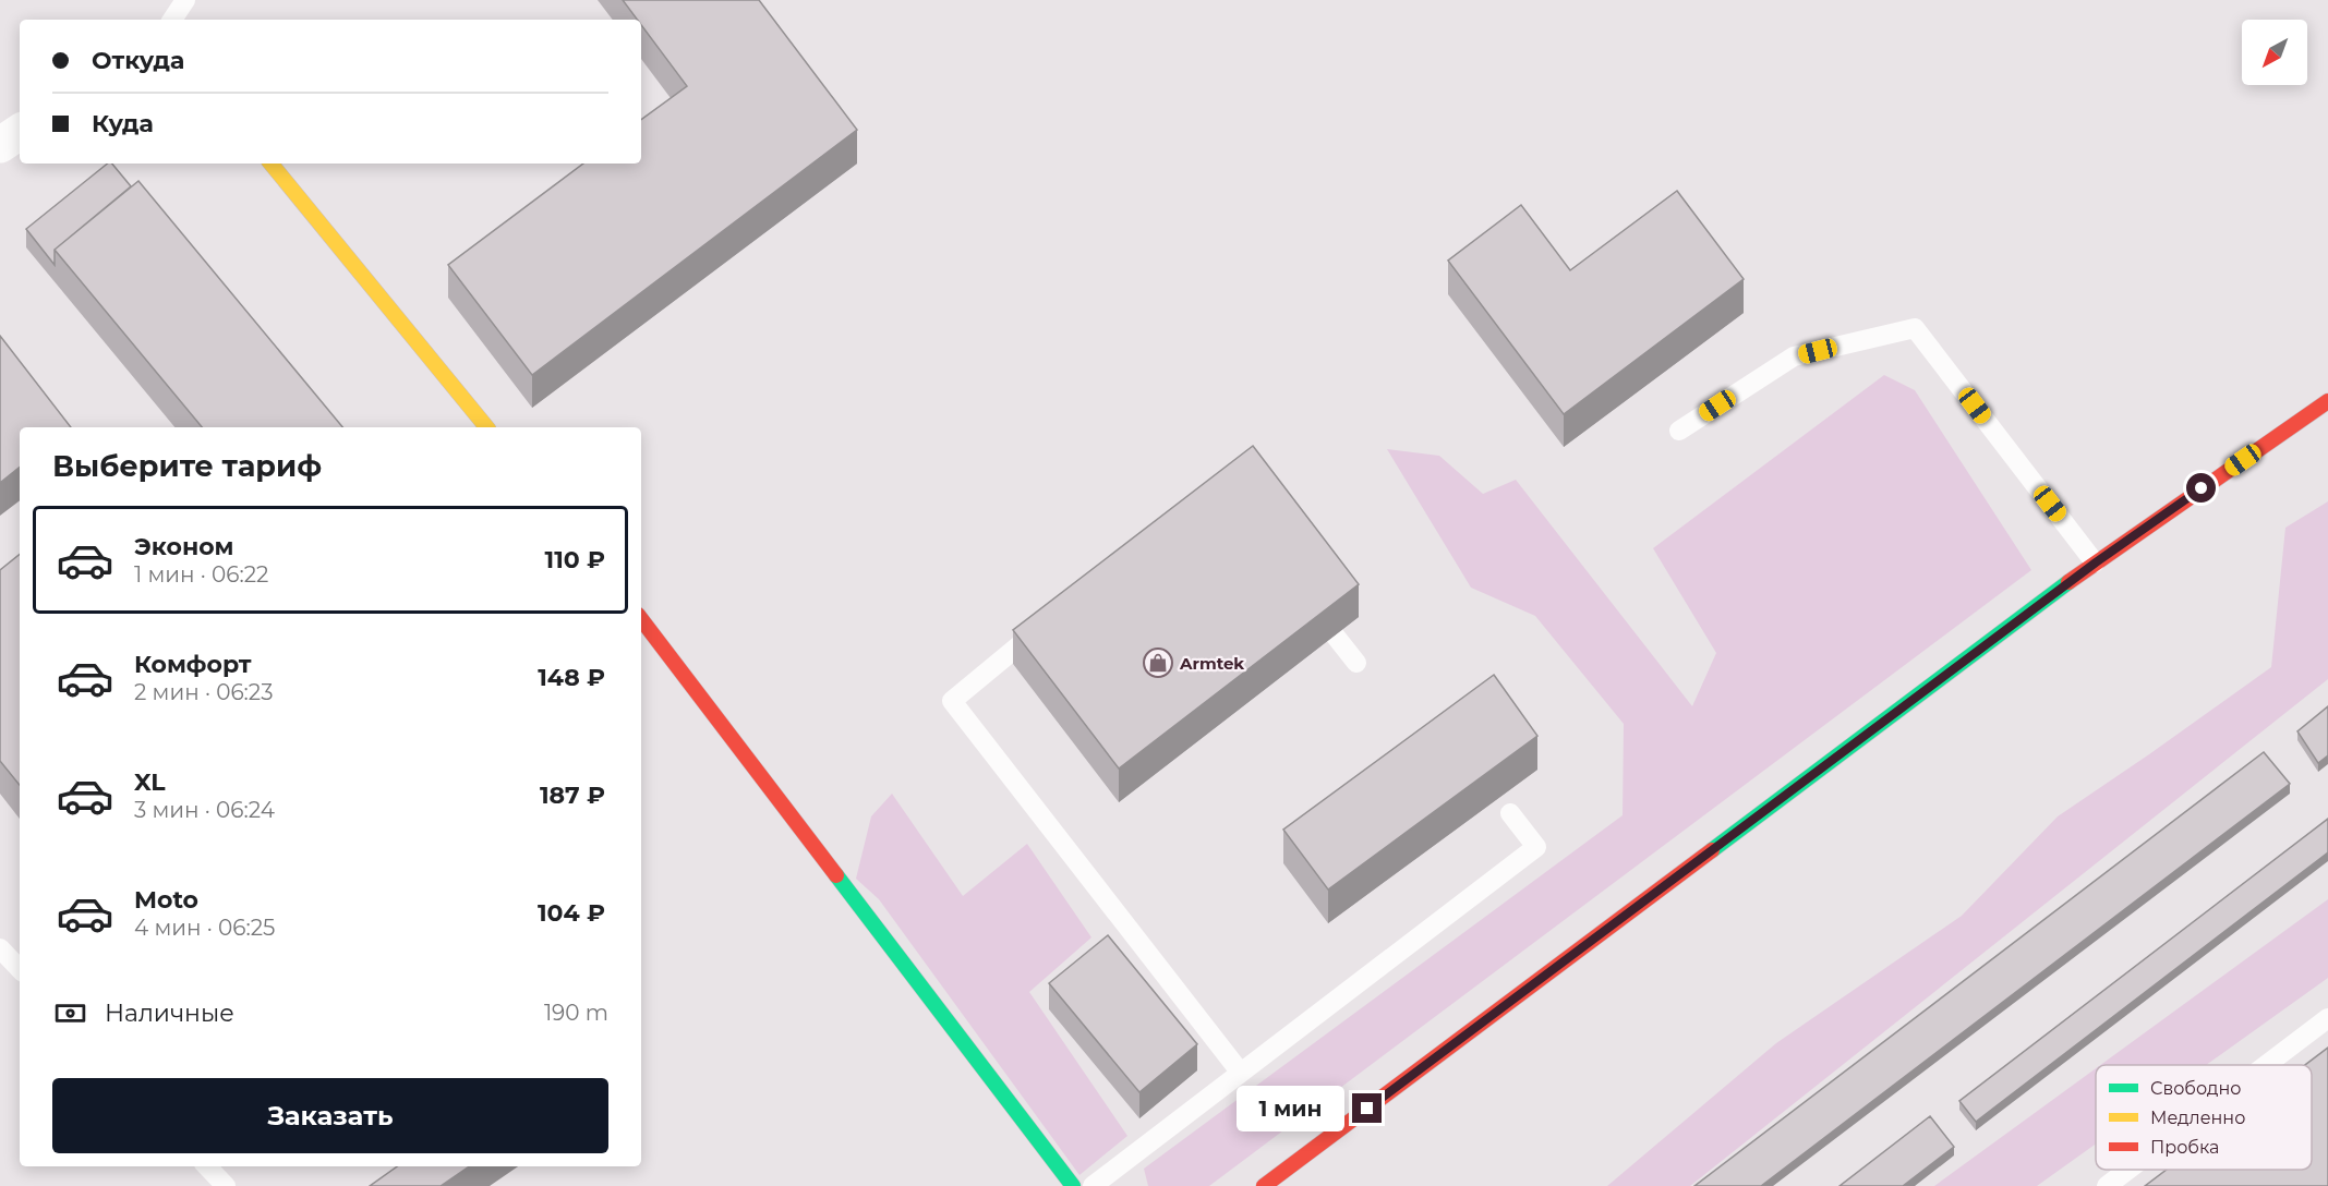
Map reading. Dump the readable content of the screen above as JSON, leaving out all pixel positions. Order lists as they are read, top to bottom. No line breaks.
{"places":{"shop":["Armtek"]},"legend":["Свободно","Медленно","Пробка"],"north":"bottom left","page":{"banner":["Откуда","Куда"],"heading":"Выберите тариф","list":[{"name":"Эконом","note":"1 мин · 06:22","value":"110 ₽"},{"name":"Комфорт","note":"2 мин · 06:23","value":"148 ₽"},{"name":"XL","note":"3 мин · 06:24","value":"187 ₽"},{"name":"Moto","note":"4 мин · 06:25","value":"104 ₽"}],"pay":["Наличные","190 m"],"buttons":"Заказать","bubble":"1 мин"}}
